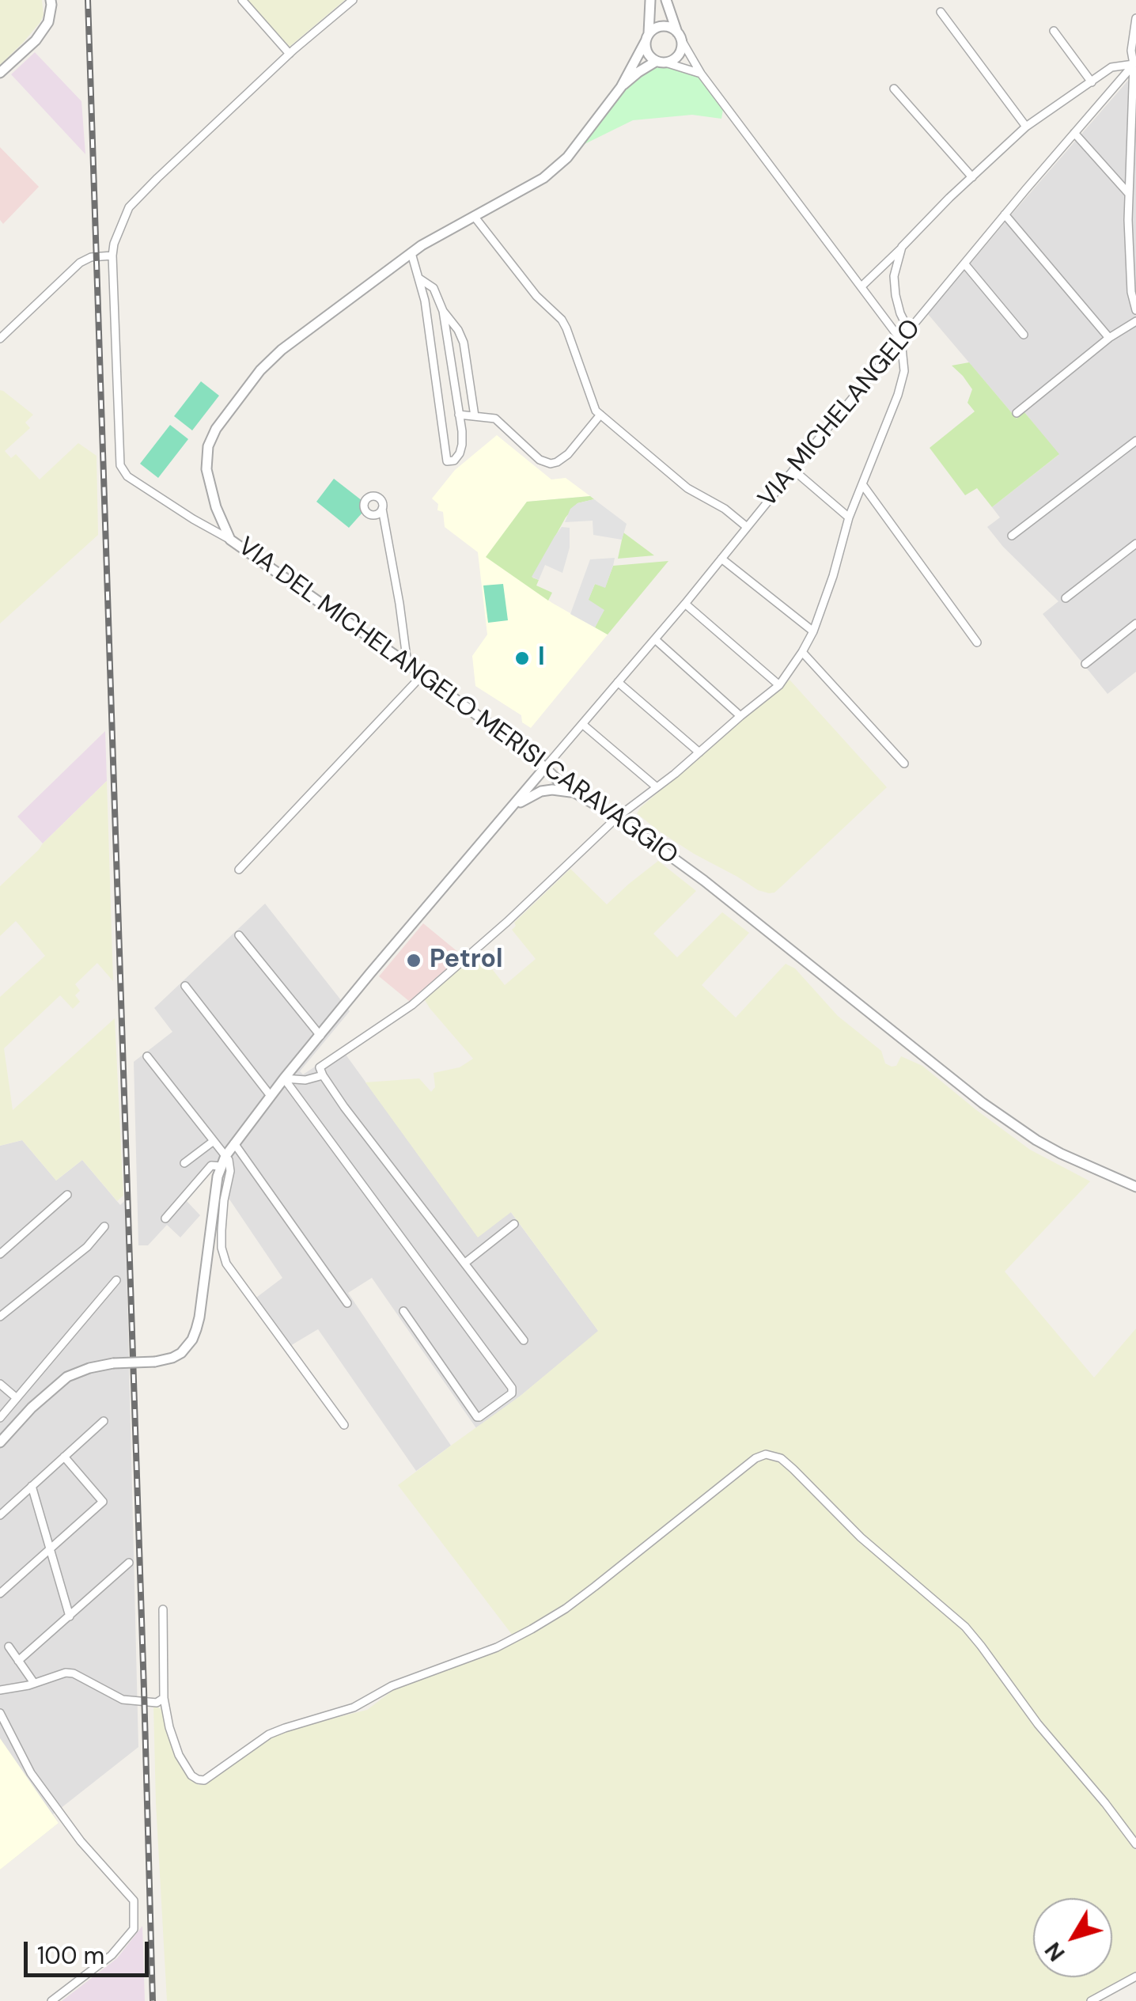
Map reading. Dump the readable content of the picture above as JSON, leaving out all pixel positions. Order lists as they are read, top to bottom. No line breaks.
{"streets":{"street":["VIA MICHELANGELO","VIA DEL MICHELANGELO MERISI CARAVAGGIO"]},"crossings":[["VIA MICHELANGELO","VIA DEL MICHELANGELO MERISI CARAVAGGIO"]],"places":["I","Petrol"],"scale_bar":"100 m","north":"bottom left"}
